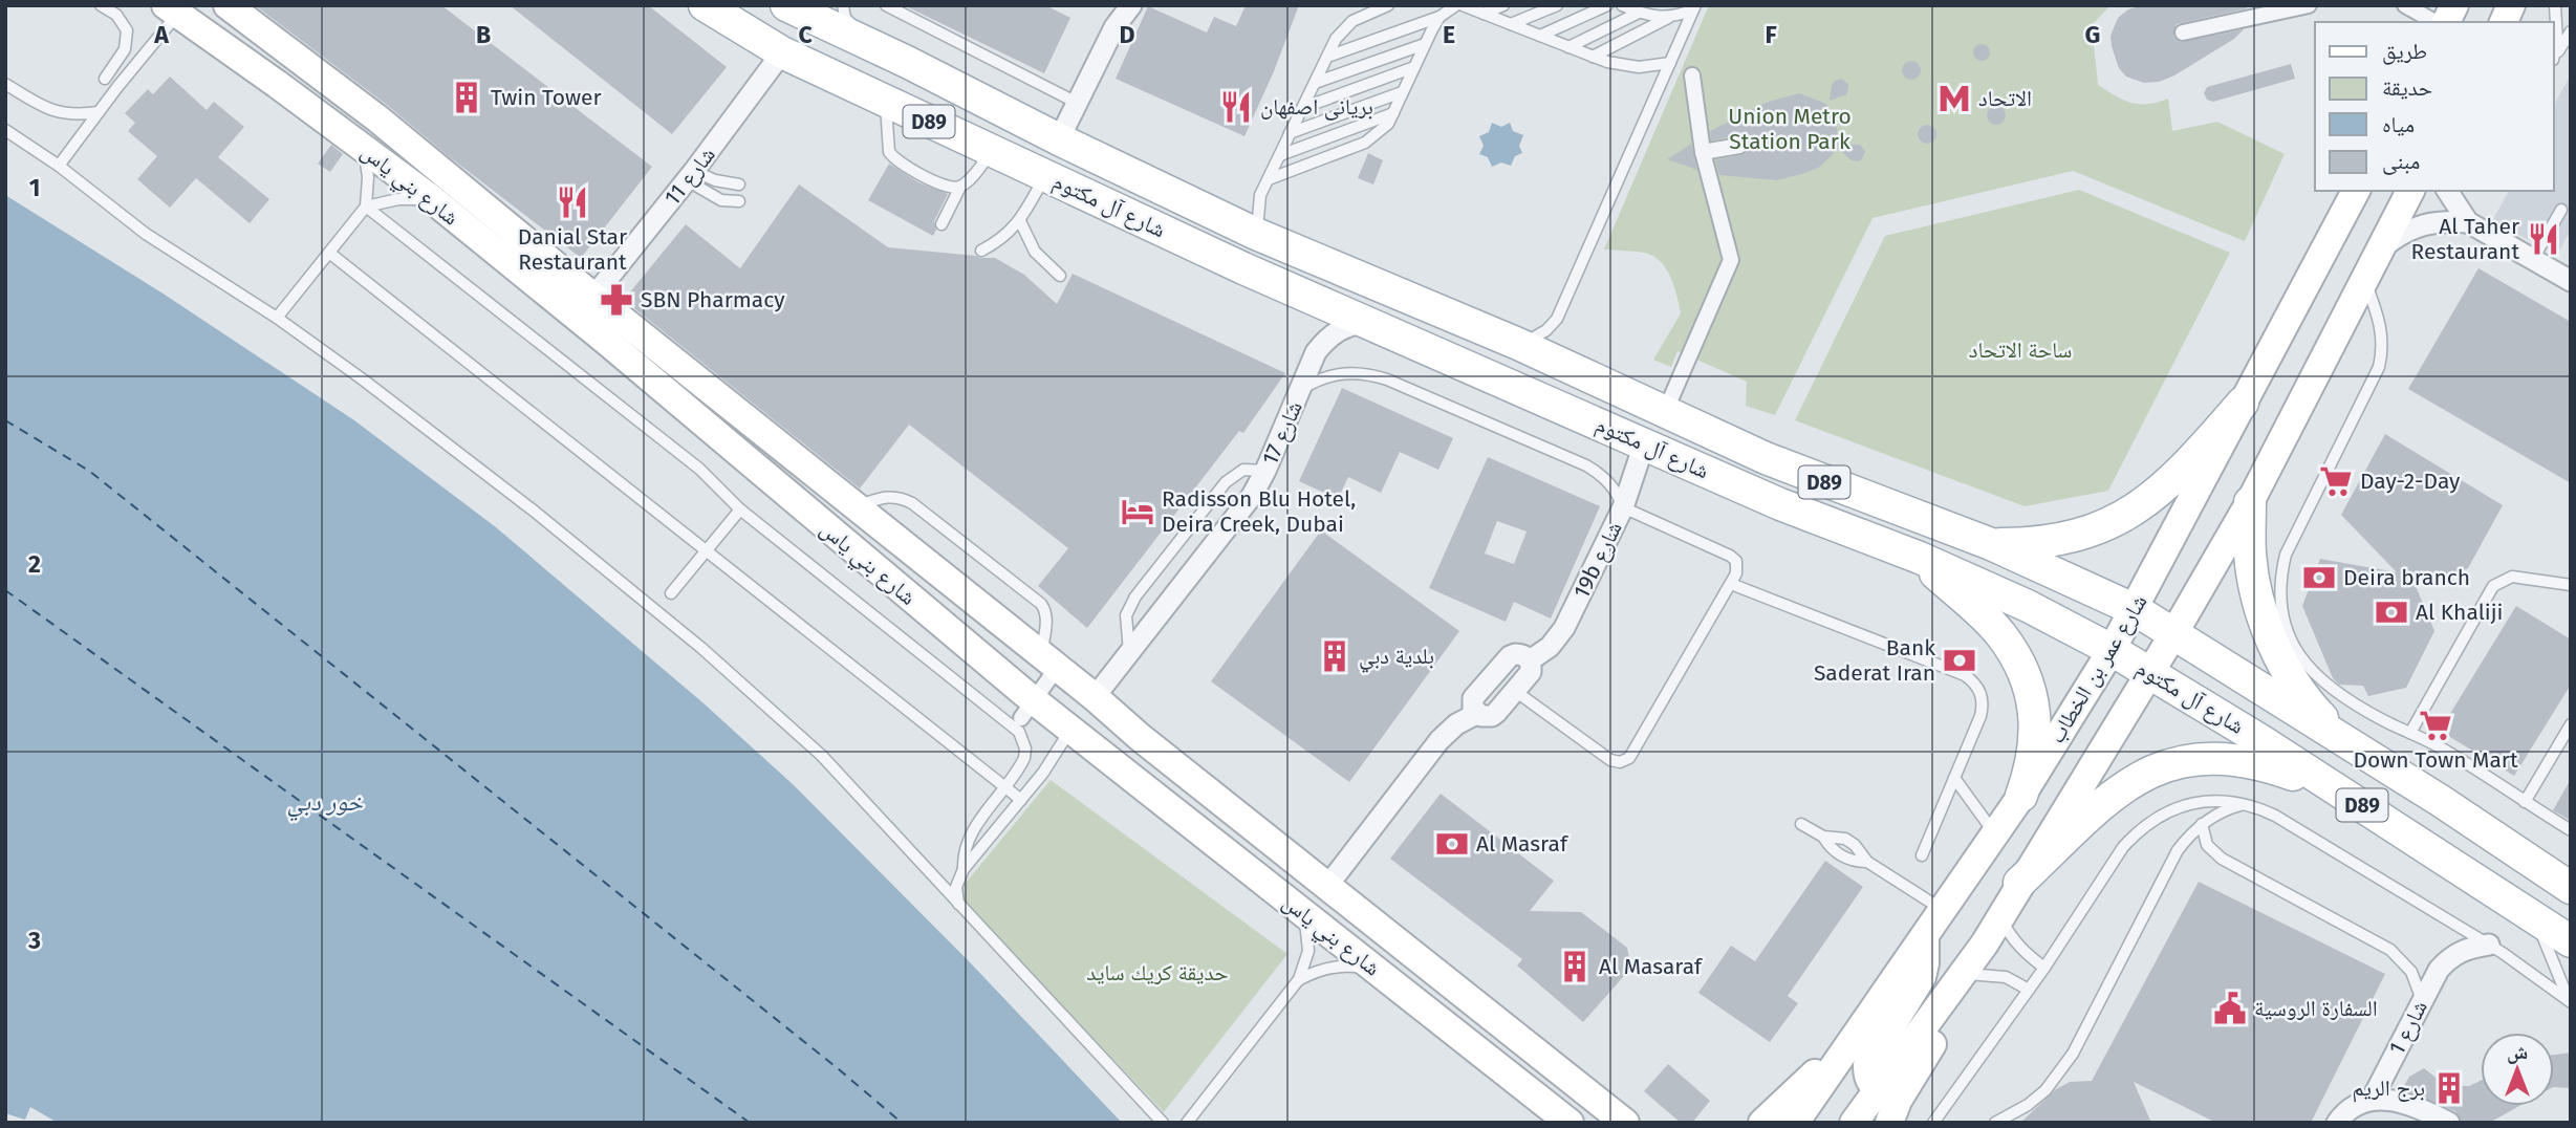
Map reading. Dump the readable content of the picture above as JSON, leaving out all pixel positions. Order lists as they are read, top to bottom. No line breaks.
{"streets":{"main road":["D89","شارع بني ياس","شارع آل مكتوم","شارع عمر بن الخطاب"],"street":["شارع 11","شارع 17","19b شارع","شارع 1"]},"crossings":[["شارع 11","شارع بني ياس"],["شارع 11","شارع آل مكتوم"],["شارع بني ياس","شارع 17"],["شارع بني ياس","19b شارع"],["شارع آل مكتوم","شارع 17"],["شارع آل مكتوم","19b شارع"],["شارع آل مكتوم","شارع عمر بن الخطاب"]],"water":["خور دبي"],"parks":["Union Metro Station Park","ساحة الاتحاد","حديقة كريك سايد"],"places":{"building":["Twin Tower","بلدية دبي","Al Masaraf","برج الريم"],"metro station":["الاتحاد"],"restaurant":["بریانی اصفهان","Danial Star Restaurant","Al Taher Restaurant"],"pharmacy":["SBN Pharmacy"],"supermarket":["Day-2-Day","Down Town Mart"],"hotel":["Radisson Blu Hotel, Deira Creek, Dubai"],"bank":["Deira branch","Al Khaliji","Bank Saderat Iran","Al Masraf"],"public building":["السفارة الروسية"]},"legend":["طريق","حديقة","مياه","مبنى"],"north":"top","grid":{"columns":["A","B","C","D","E","F","G"],"rows":["1","2","3"]}}
